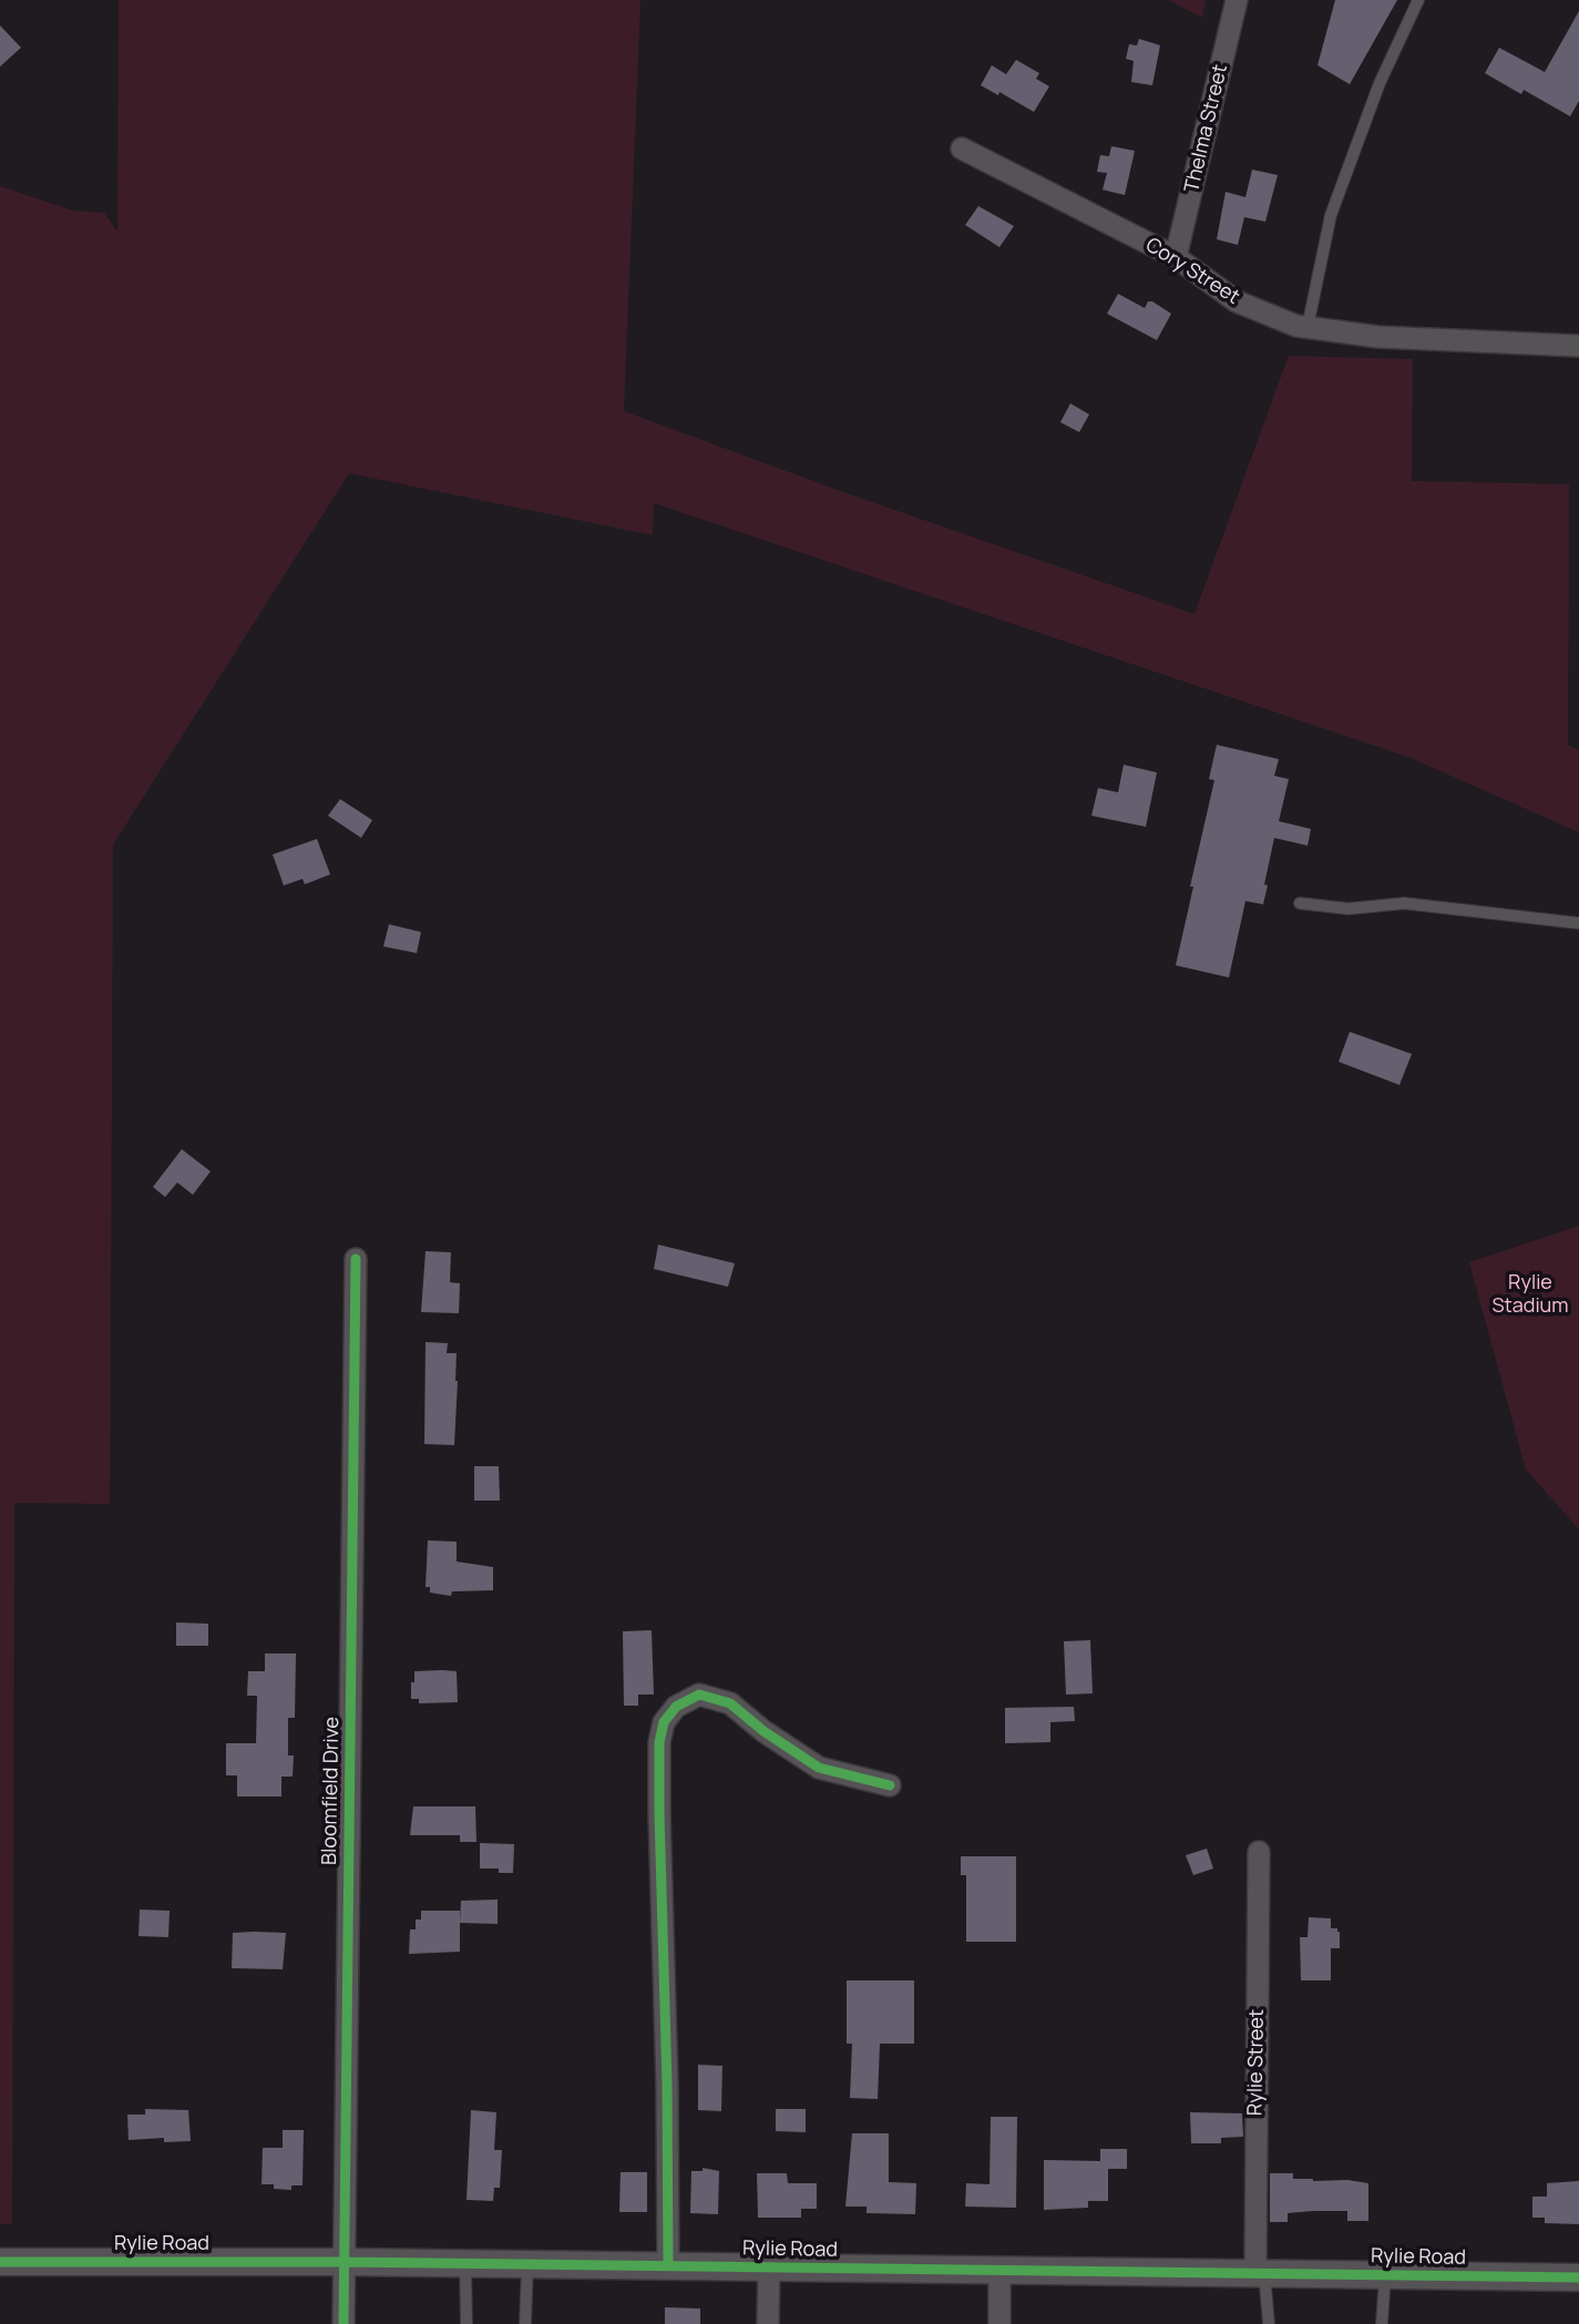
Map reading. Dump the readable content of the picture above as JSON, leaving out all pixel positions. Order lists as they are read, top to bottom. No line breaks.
{"streets":{"street":["Thelma Street","Cory Street","Bloomfield Drive","Rylie Street","Rylie Road"]},"crossings":[["Thelma Street","Cory Street"],["Bloomfield Drive","Rylie Road"],["Rylie Street","Rylie Road"]],"parks":["Rylie Stadium"]}
